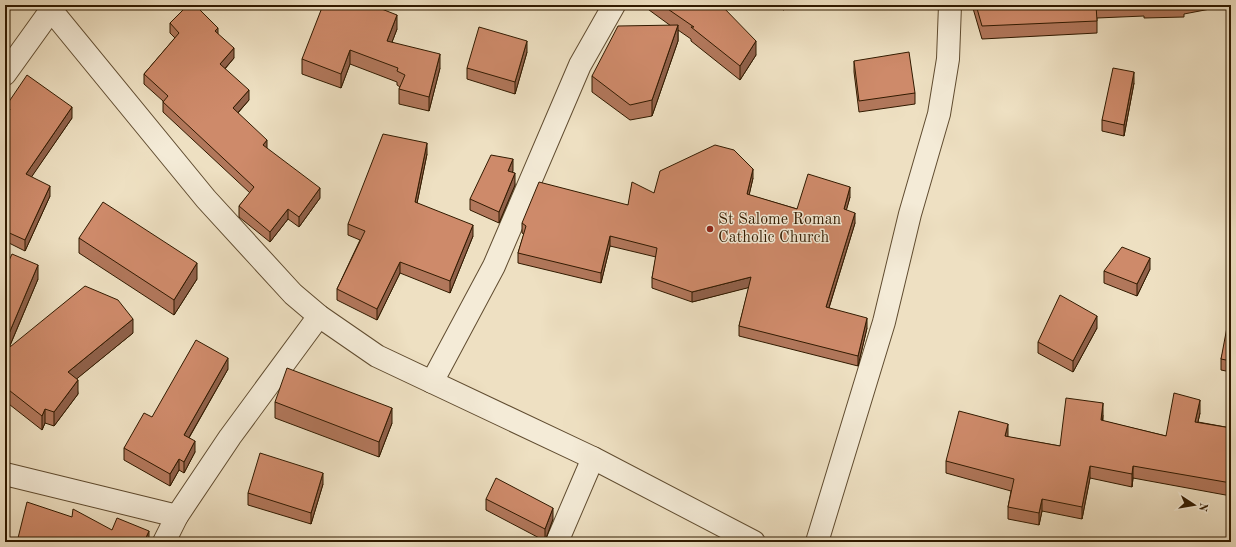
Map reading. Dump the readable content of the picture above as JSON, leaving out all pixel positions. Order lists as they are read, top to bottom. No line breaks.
{"places":["St Salome Roman Catholic Church"],"north":"right"}
